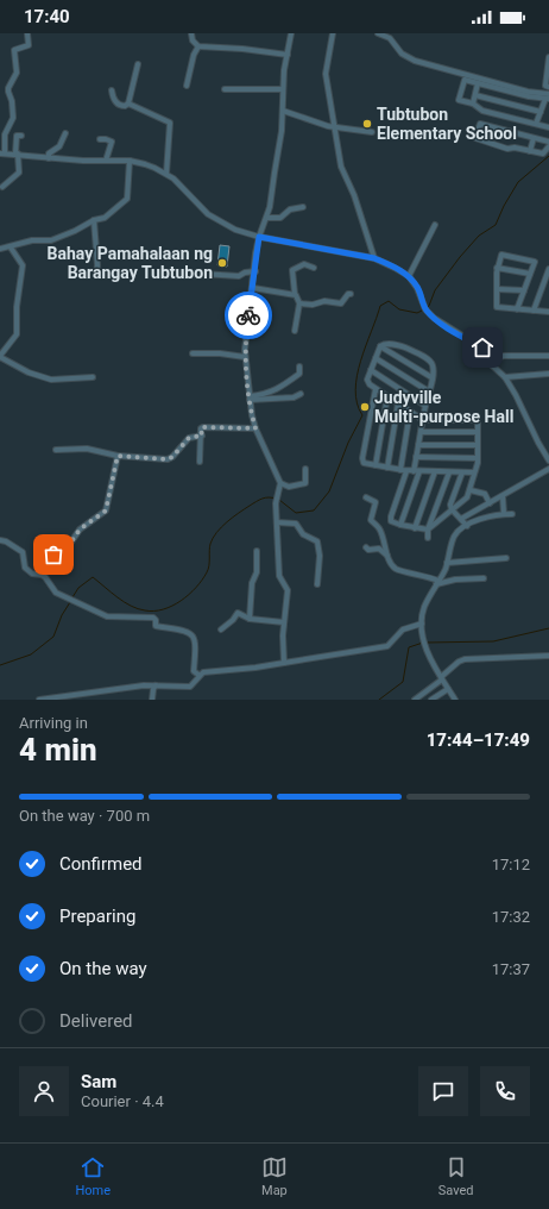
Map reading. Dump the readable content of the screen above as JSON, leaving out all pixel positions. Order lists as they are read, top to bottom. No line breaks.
{"places":["Tubtubon Elementary School","Bahay Pamahalaan ng Barangay Tubtubon","Judyville Multi-purpose Hall"],"page":{"status":"17:40","heading":["4 min","Arriving in","17:44–17:49"],"panel":["Sam","Courier · 4.4"],"bar":"On the way · 700 m","list":[["Confirmed","17:12"],["Preparing","17:32"],["On the way","17:37"],"Delivered"],"tabs":["Home","Map","Saved"]}}
